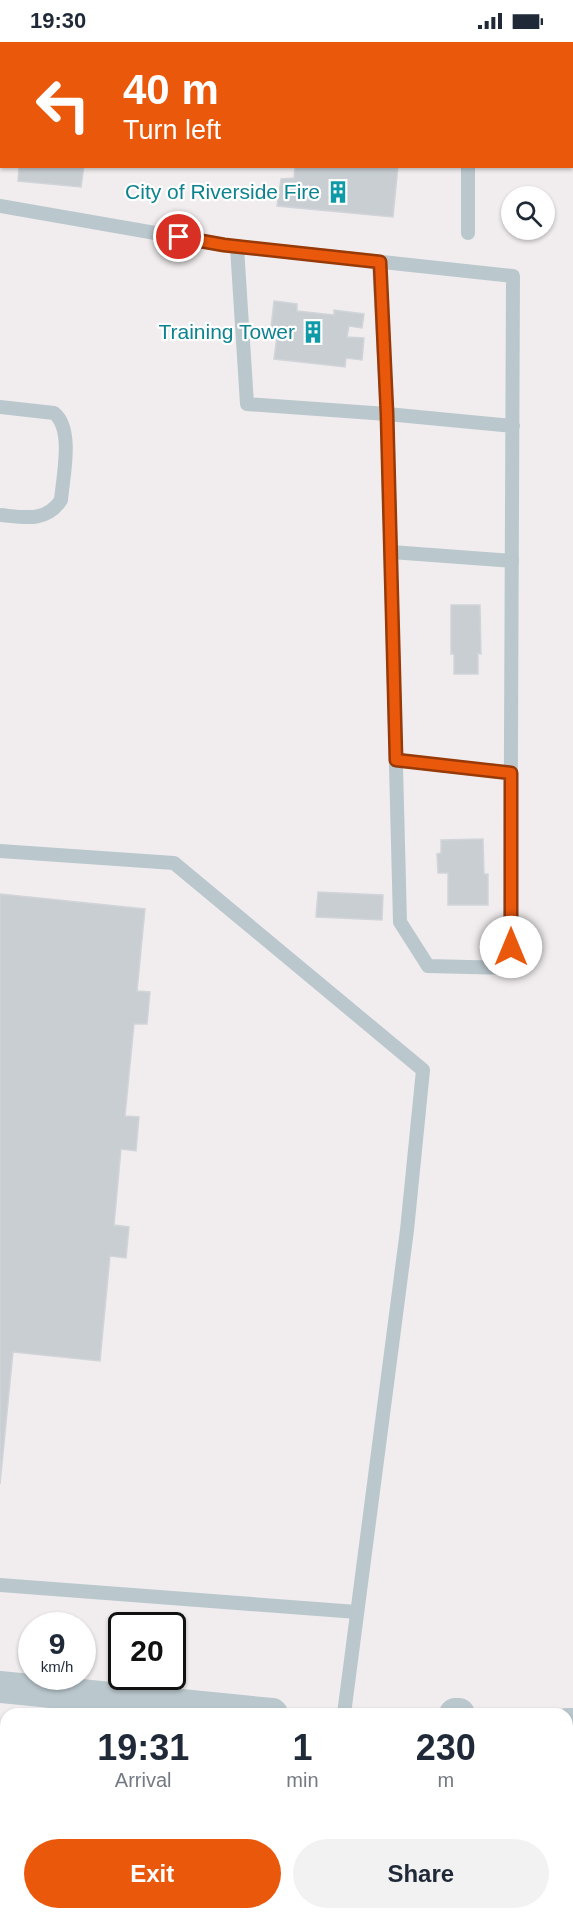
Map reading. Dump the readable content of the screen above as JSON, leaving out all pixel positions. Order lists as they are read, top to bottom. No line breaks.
{"places":{"building":["City of Riverside Fire","Training Tower"]},"page":{"status":"19:30","turn":["40 m","Turn left"],"speed":"9 km/h","limit":"20","eta":["19:31","Arrival","1","min","230","m"],"buttons":["Exit","Share"]}}
